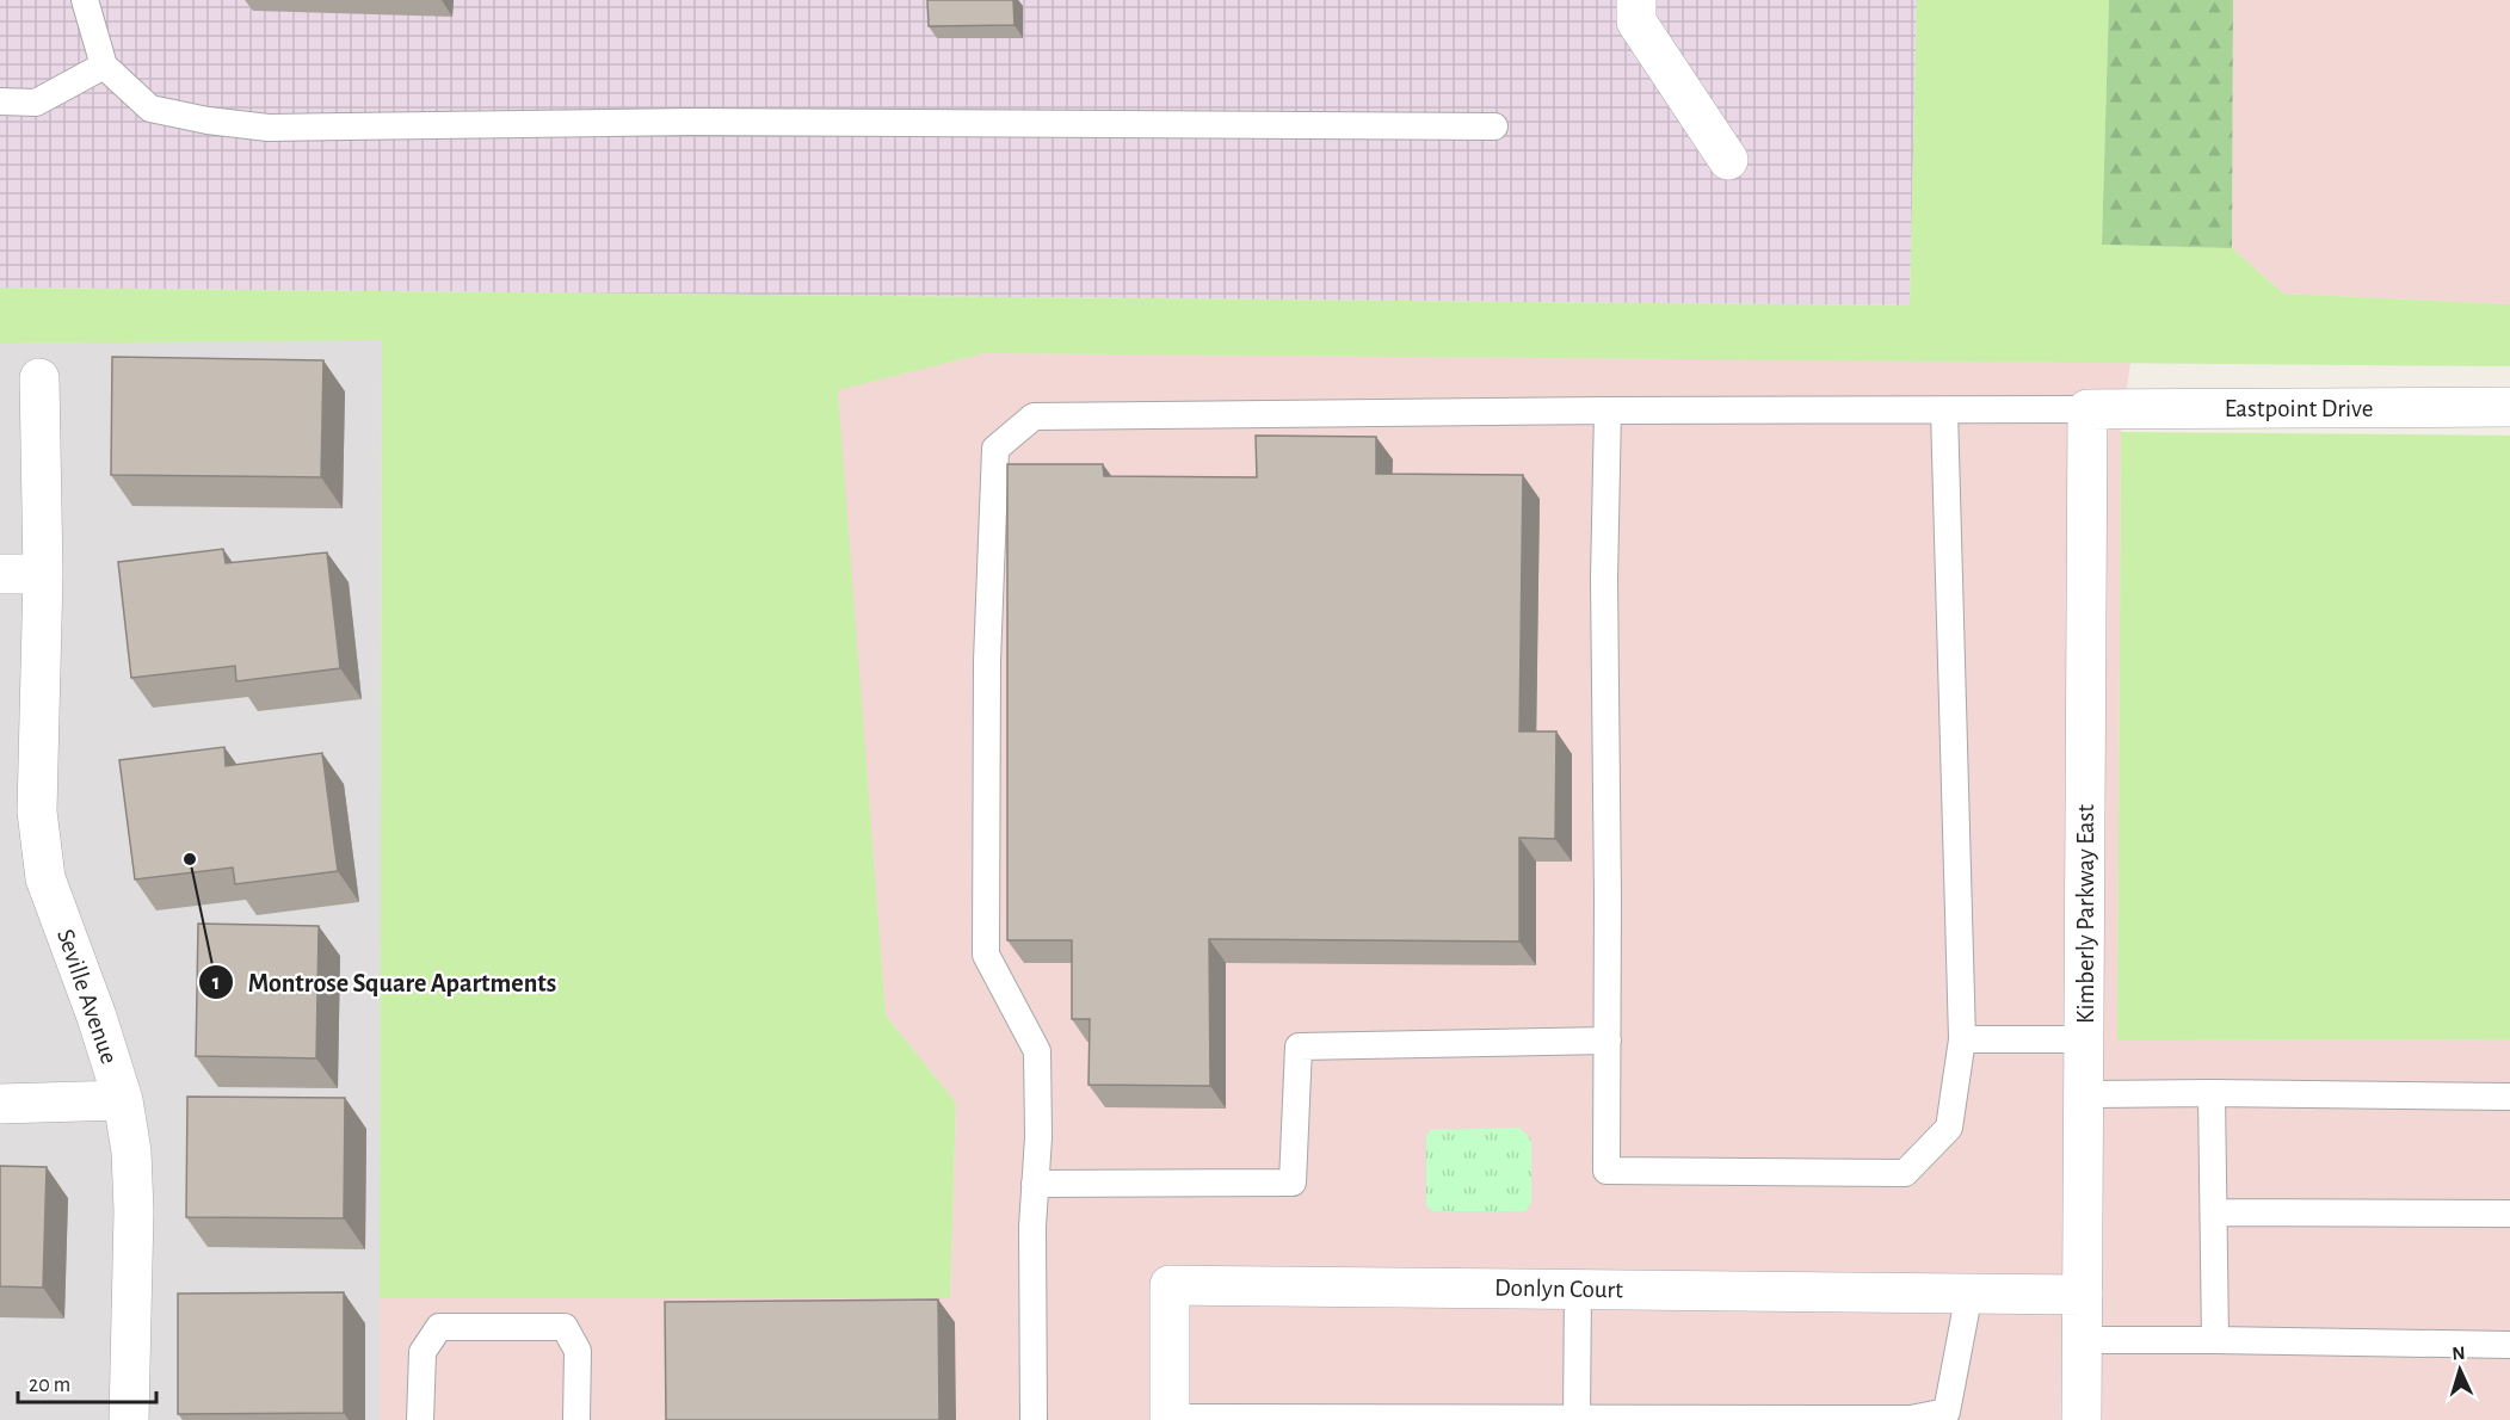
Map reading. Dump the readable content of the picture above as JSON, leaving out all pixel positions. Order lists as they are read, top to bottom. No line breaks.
{"streets":{"street":["Eastpoint Drive","Kimberly Parkway East","Seville Avenue","Donlyn Court"]},"crossings":[["Eastpoint Drive","Kimberly Parkway East"],["Kimberly Parkway East","Donlyn Court"]],"places":["Montrose Square Apartments"],"scale_bar":"20 m","north":"top"}
